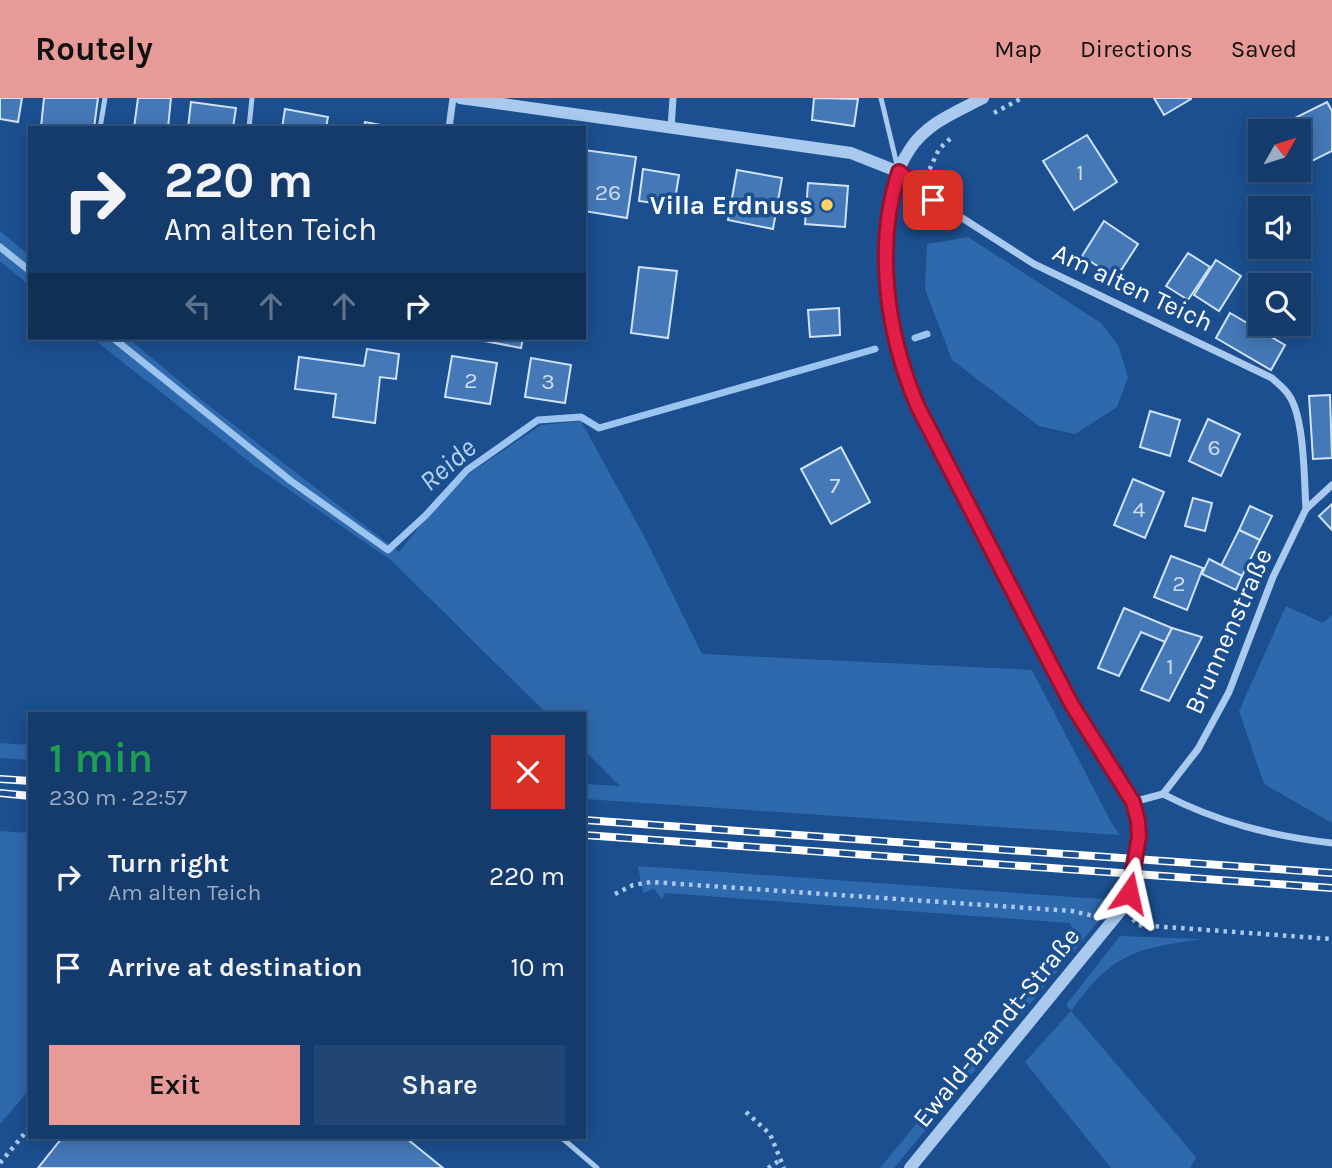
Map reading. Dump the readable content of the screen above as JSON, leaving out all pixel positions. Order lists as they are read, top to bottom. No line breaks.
{"streets":{"street":["Am alten Teich","Brunnenstraße","Ewald-Brandt-Straße"]},"crossings":[["Am alten Teich","Brunnenstraße"],["Am alten Teich","Ewald-Brandt-Straße"]],"water":["Reide"],"places":["Villa Erdnuss"],"house_numbers":["1","26","2","3","6","7","4","2","1"],"north":"top right","page":{"header":"Routely","nav":["Map","Directions","Saved"],"turn":["220 m","Am alten Teich"],"heading":["1 min","230 m · 22:57"],"list":[{"name":"Turn right","note":"Am alten Teich","value":"220 m"},{"name":"Arrive at destination","value":"10 m"}],"buttons":["Exit","Share"]}}
